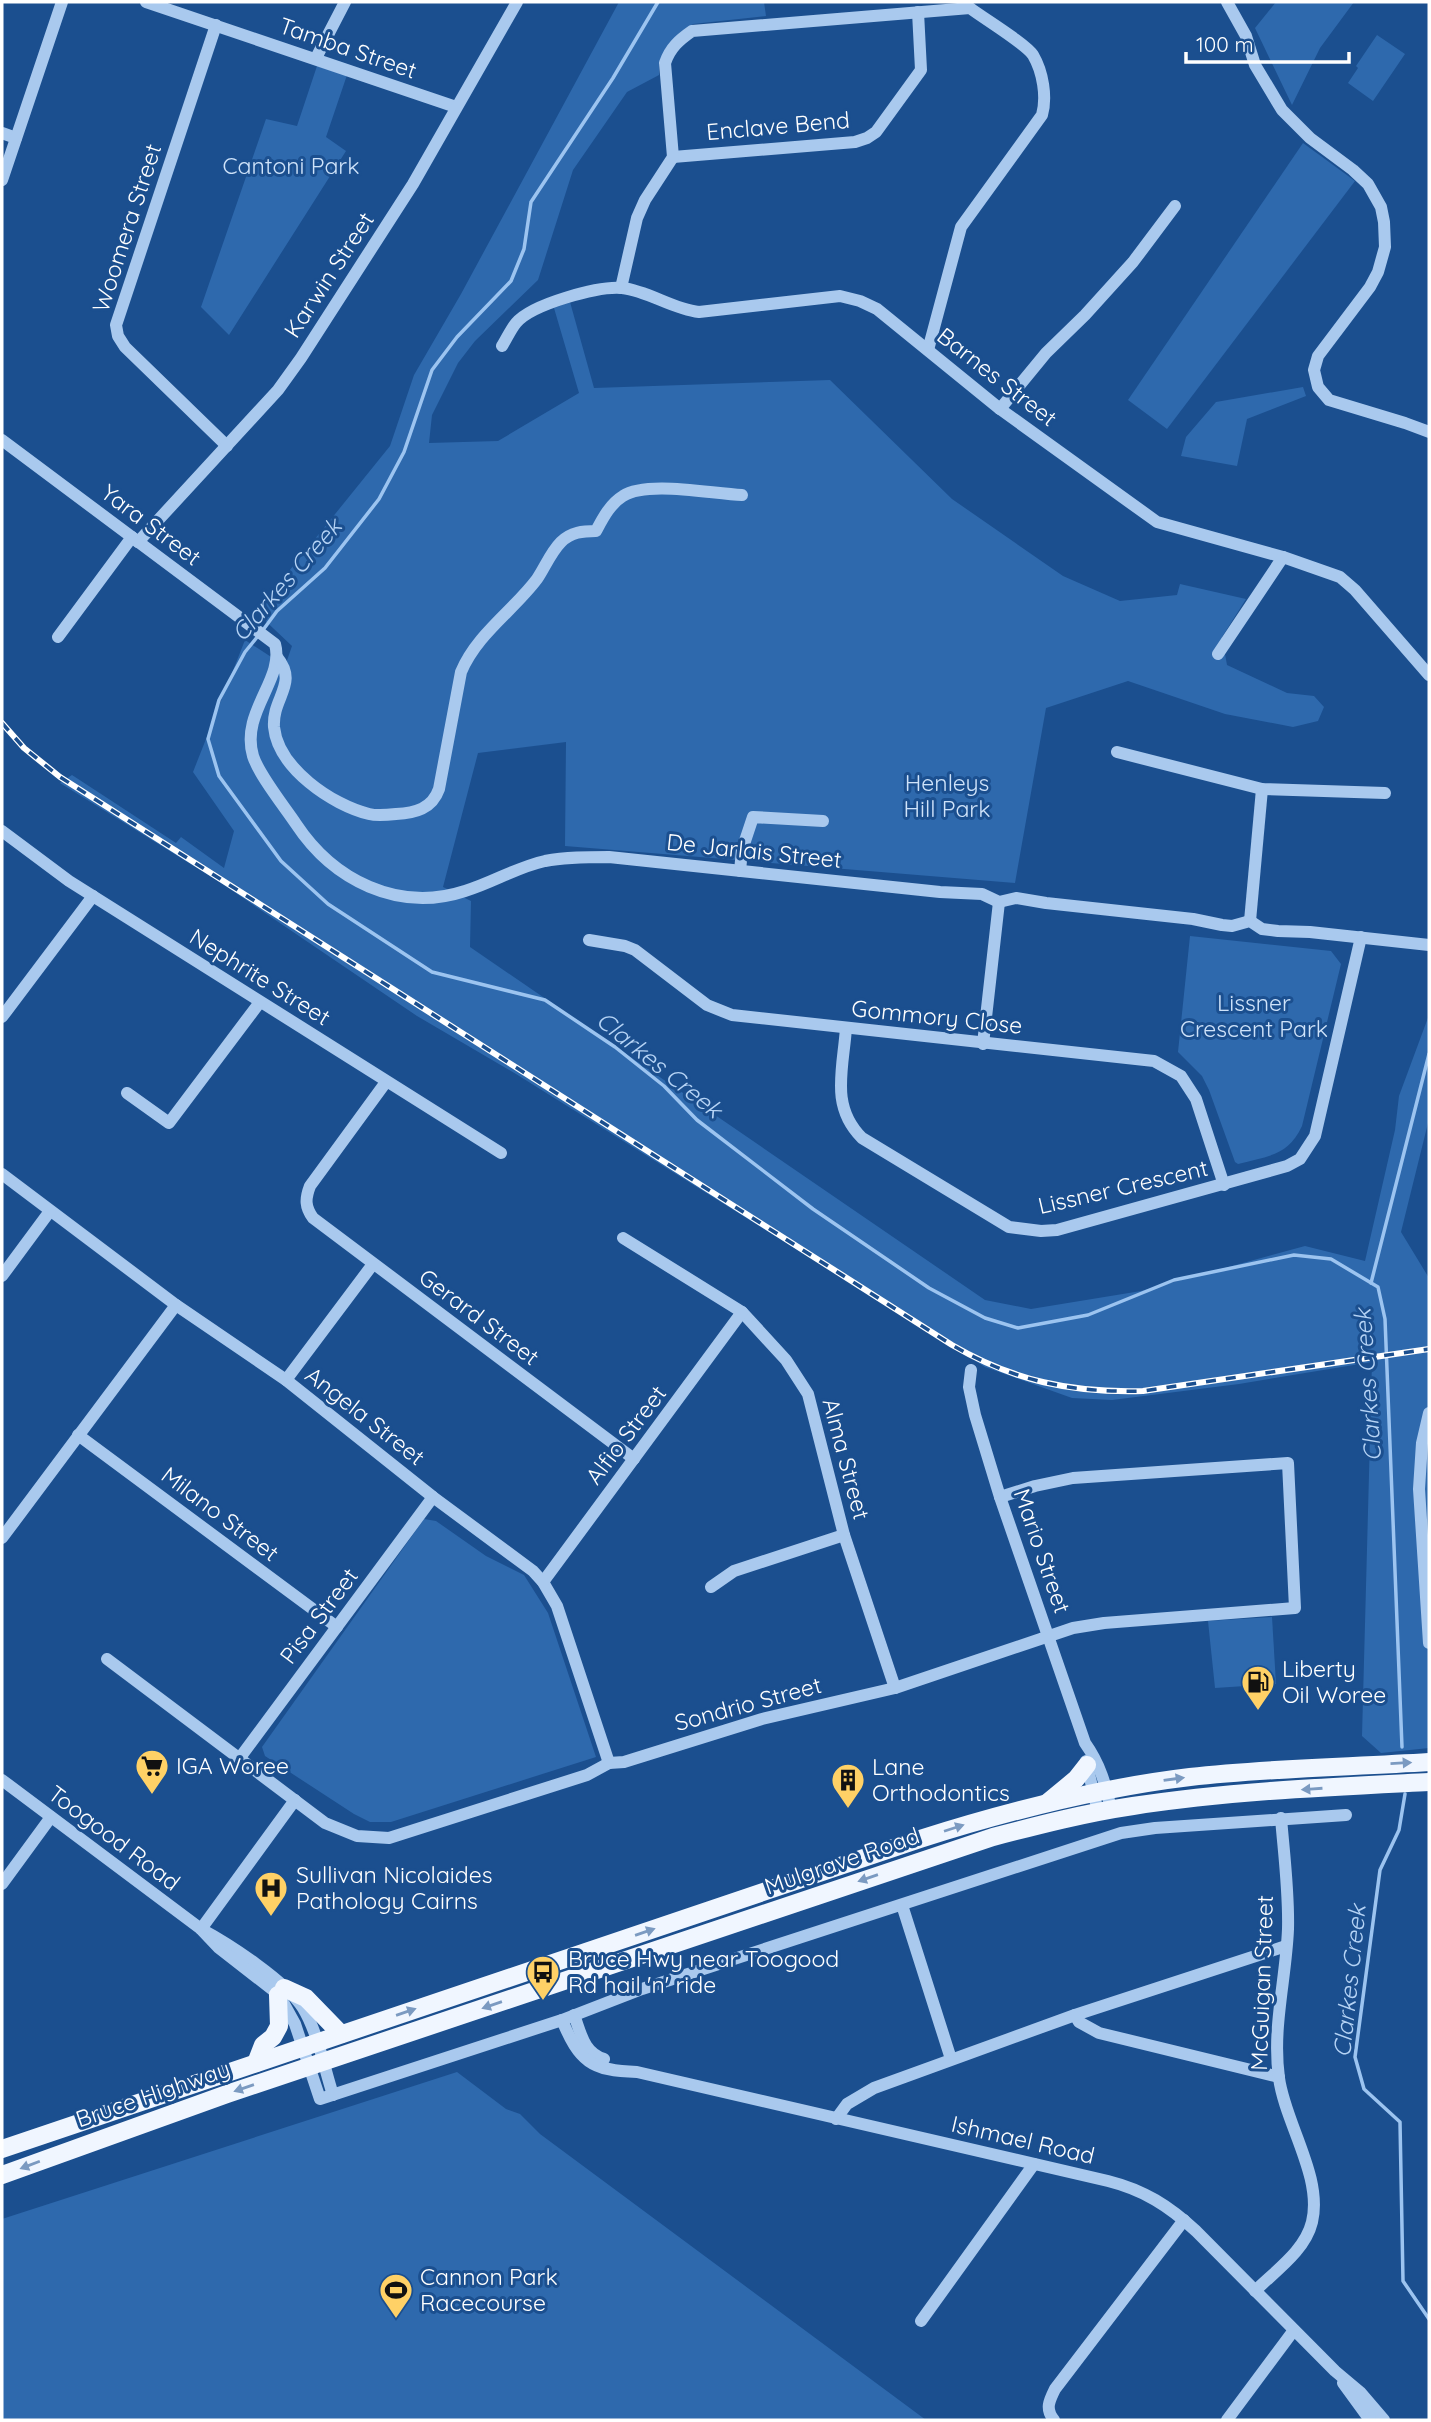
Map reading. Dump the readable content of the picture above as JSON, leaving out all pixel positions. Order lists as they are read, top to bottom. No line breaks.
{"streets":{"main road":["Mulgrave Road","Bruce Highway"],"street":["Tamba Street","Enclave Bend","Woomera Street","Karwin Street","Barnes Street","Yara Street","De Jarlais Street","Nephrite Street","Gommory Close","Lissner Crescent","Gerard Street","Angela Street","Alfio Street","Alma Street","Milano Street","Mario Street","Pisa Street","Sondrio Street","Toogood Road","McGuigan Street","Ishmael Road"]},"crossings":[["Tamba Street","Woomera Street"],["Tamba Street","Karwin Street"],["Woomera Street","Karwin Street"],["Karwin Street","Yara Street"],["Yara Street","De Jarlais Street"],["De Jarlais Street","Lissner Crescent"],["Nephrite Street","Gerard Street"],["Gommory Close","Lissner Crescent"],["Gerard Street","Alfio Street"],["Angela Street","Alfio Street"],["Angela Street","Pisa Street"],["Angela Street","Sondrio Street"],["Alfio Street","Alma Street"],["Alma Street","Sondrio Street"],["Milano Street","Pisa Street"],["Mario Street","Sondrio Street"],["Mario Street","Mulgrave Road"],["Pisa Street","Sondrio Street"],["Toogood Road","Mulgrave Road"],["Toogood Road","Bruce Highway"],["Mulgrave Road","Bruce Highway"],["McGuigan Street","Ishmael Road"]],"water":["Clarkes Creek"],"parks":["Cantoni Park","Henleys Hill Park","Lissner Crescent Park"],"places":{"fuel station":["Liberty Oil Woree"],"supermarket":["IGA Woree"],"building":["Lane Orthodontics"],"hospital":["Sullivan Nicolaides Pathology Cairns"],"bus stop":["Bruce Hwy near Toogood Rd hail 'n' ride"],"sports":["Cannon Park Racecourse"]},"scale_bar":"100 m"}
